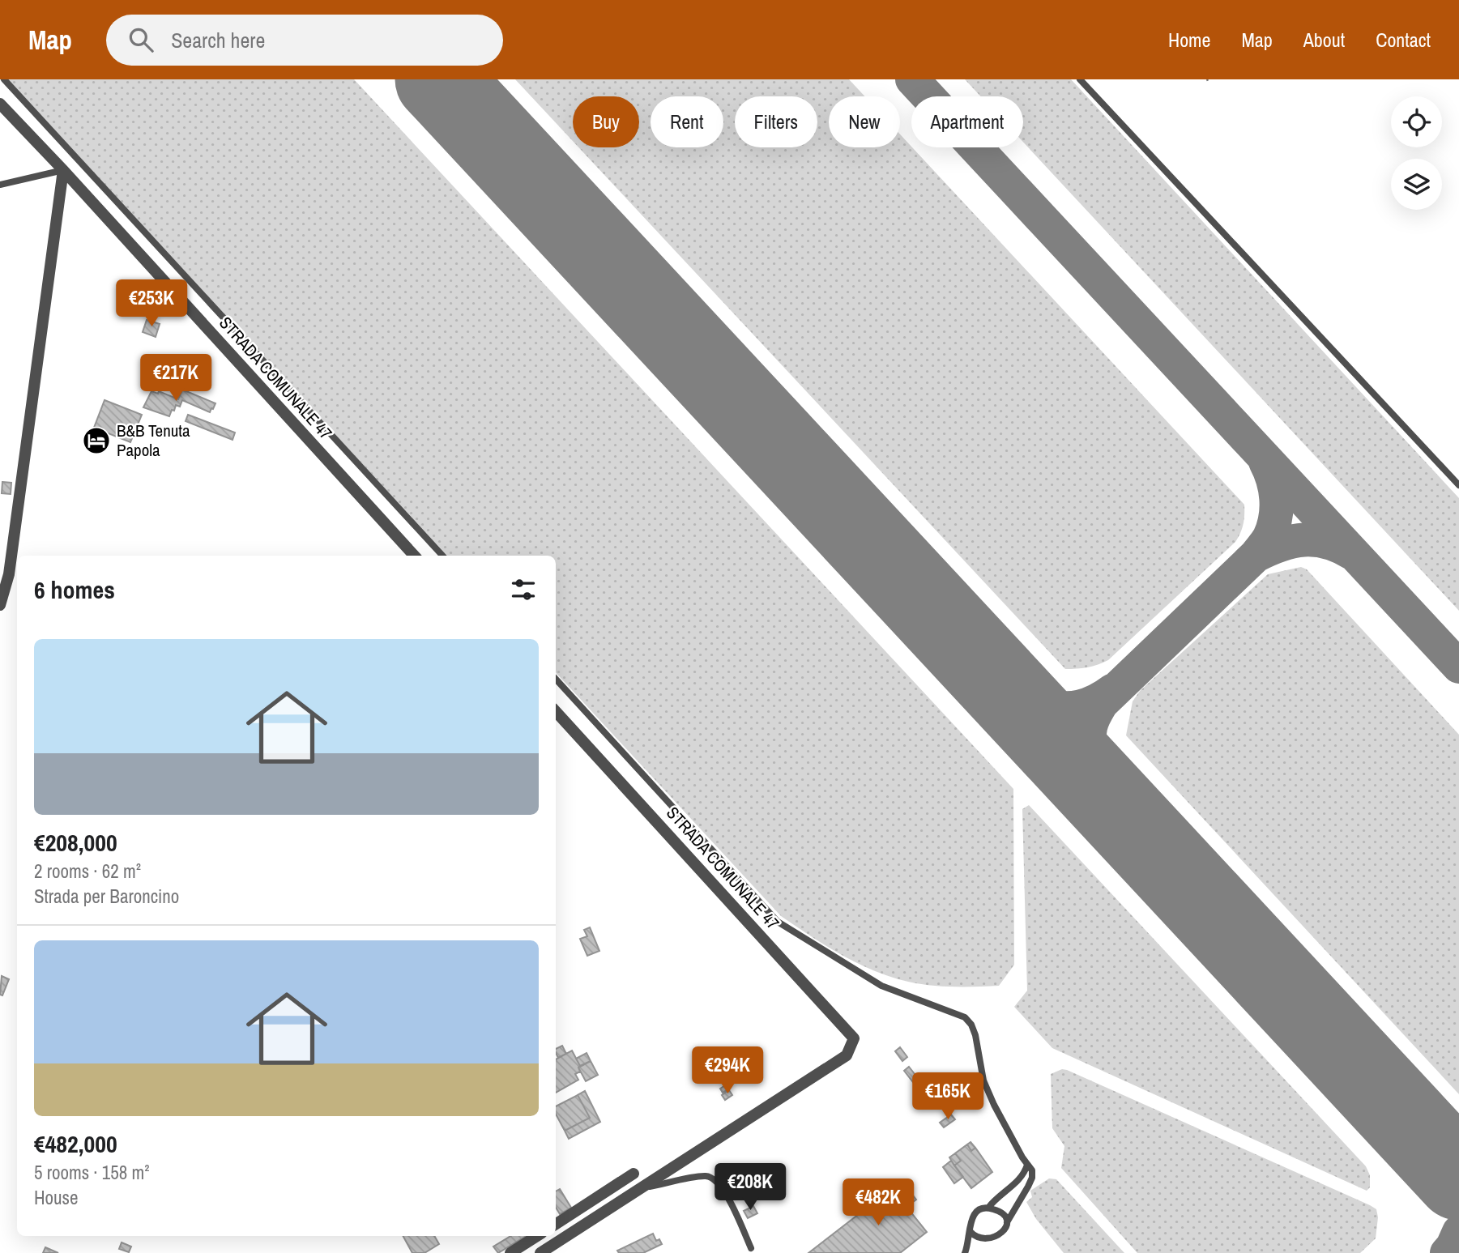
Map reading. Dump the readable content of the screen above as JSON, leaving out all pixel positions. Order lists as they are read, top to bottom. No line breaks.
{"streets":{"street":["STRADA COMUNALE 47"]},"places":{"hotel":["B&B Tenuta Papola"]},"page":{"header":"Map","search":"Search here","nav":["Home","Map","About","Contact"],"chip":["Buy","Rent","Filters","New","Apartment"],"price":["€253K","€217K","€294K","€165K","€208K","€482K"],"heading":"6 homes","list":[{"name":"€208,000","note":"2 rooms · 62 m² · Strada per Baroncino"},{"name":"€482,000","note":"5 rooms · 158 m² · House"}]}}
